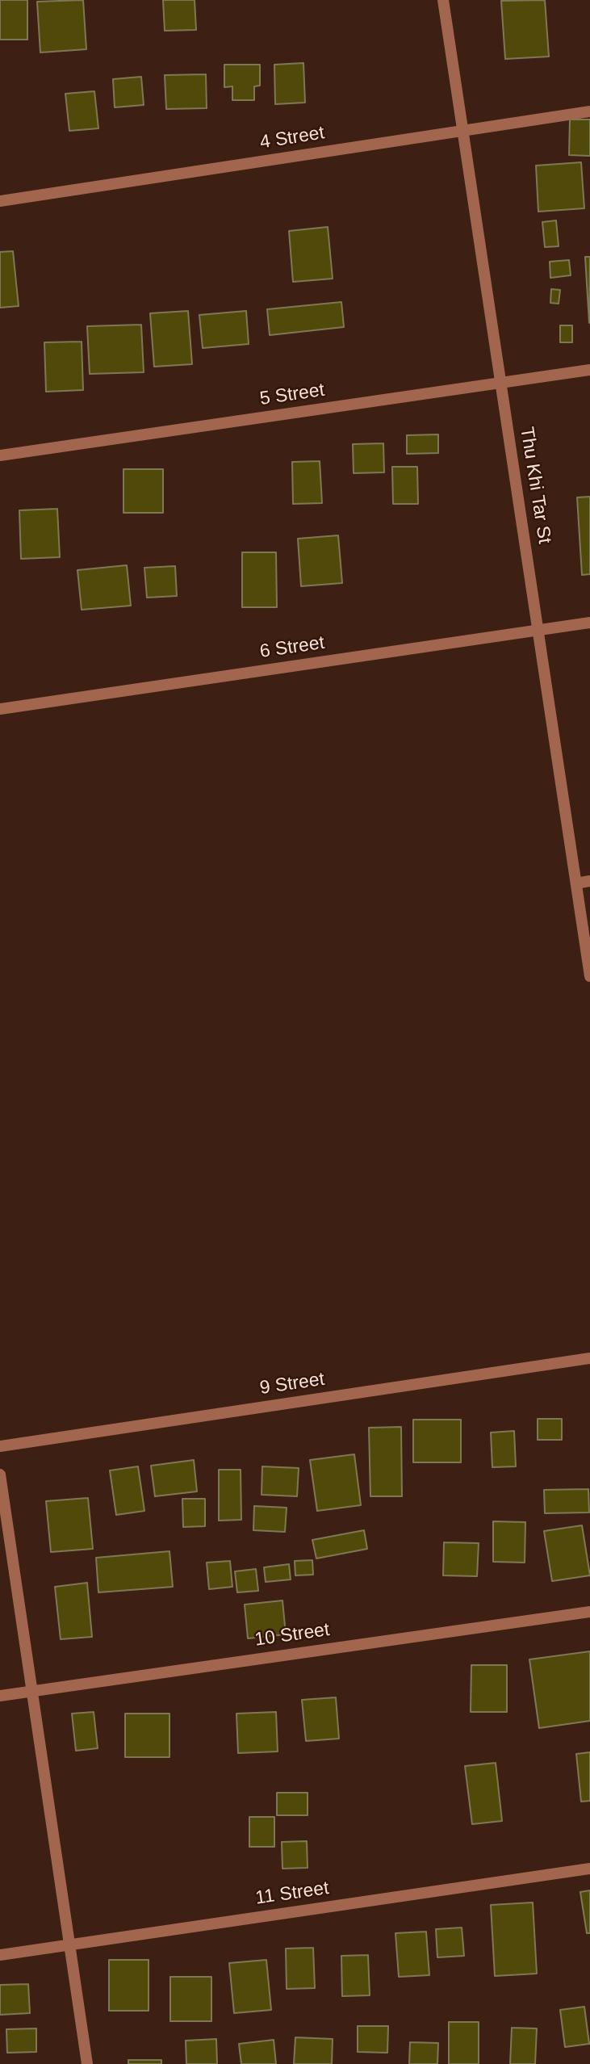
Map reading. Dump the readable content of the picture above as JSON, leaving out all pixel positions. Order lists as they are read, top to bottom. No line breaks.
{"streets":{"street":["4 Street","5 Street","Thu Khi Tar St","6 Street","9 Street","10 Street","11 Street"]},"crossings":[["4 Street","Thu Khi Tar St"],["5 Street","Thu Khi Tar St"],["Thu Khi Tar St","6 Street"]]}
